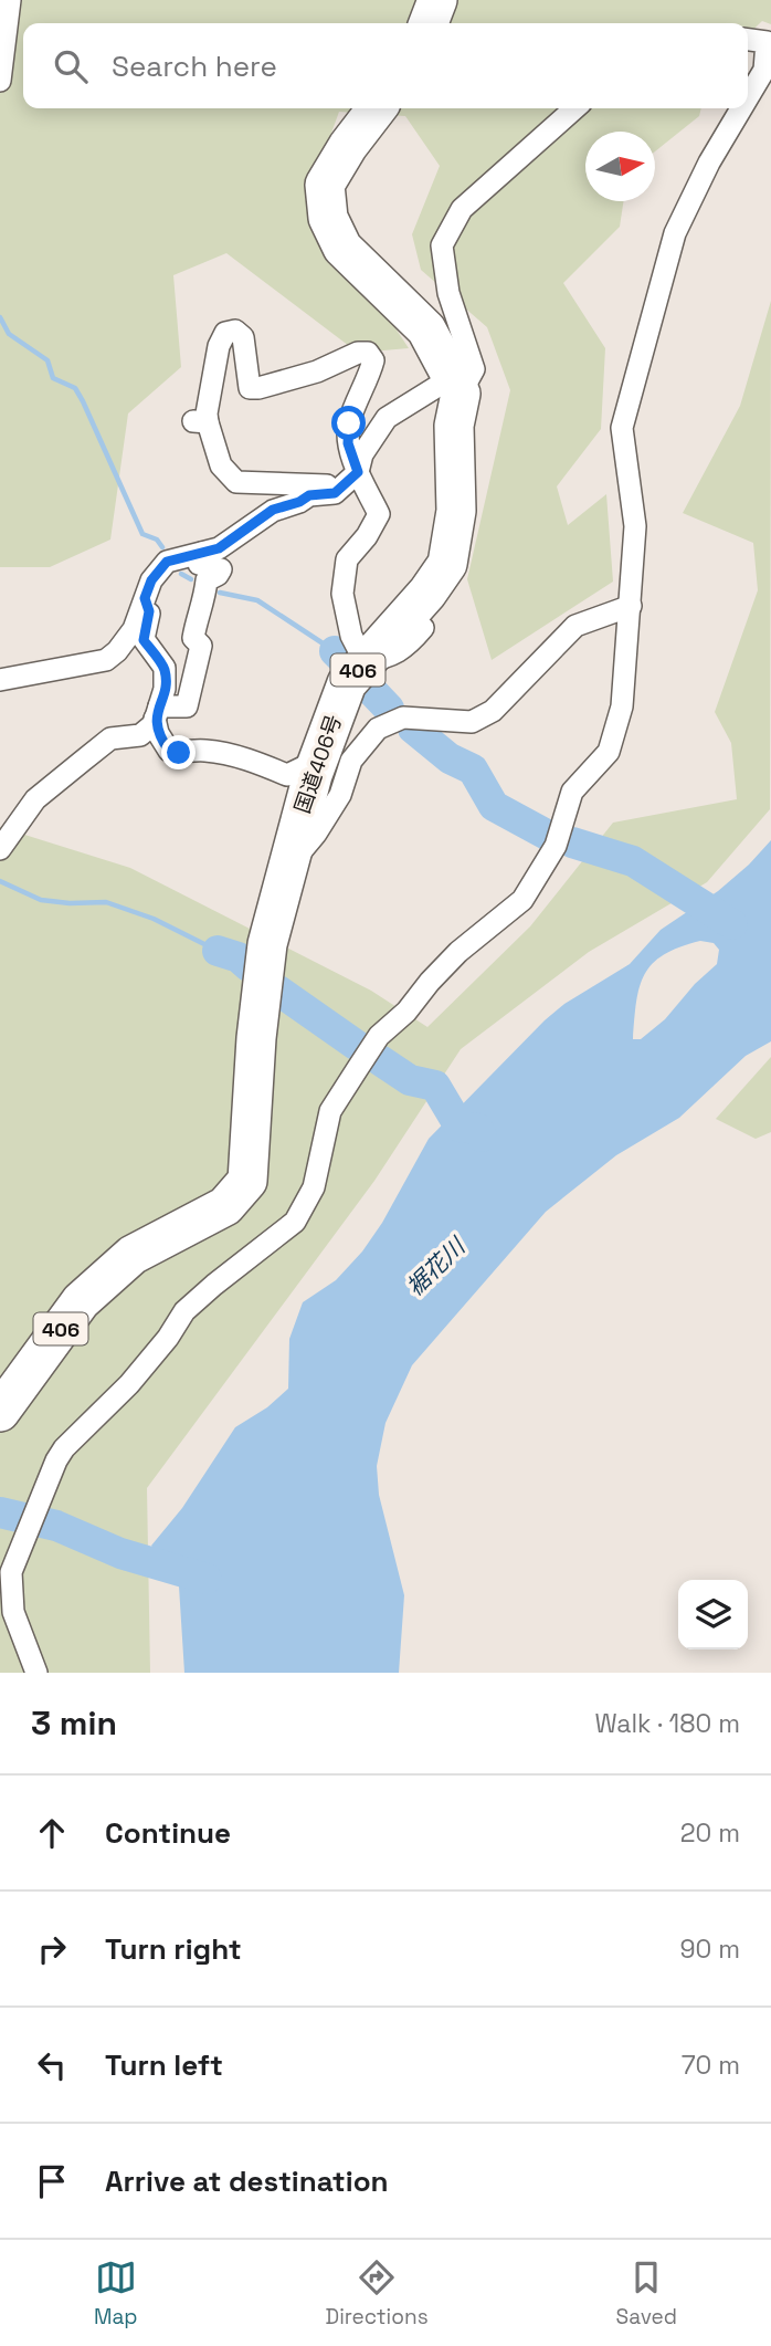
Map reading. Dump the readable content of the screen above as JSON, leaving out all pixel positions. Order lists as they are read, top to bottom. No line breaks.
{"streets":{"highway":["406","国道406号"]},"water":["裾花川"],"north":"right","page":{"search":"Search here","heading":["3 min","Walk · 180 m"],"list":[["Continue","20 m"],["Turn right","90 m"],["Turn left","70 m"],"Arrive at destination"],"nav":["Map","Directions","Saved"]}}
